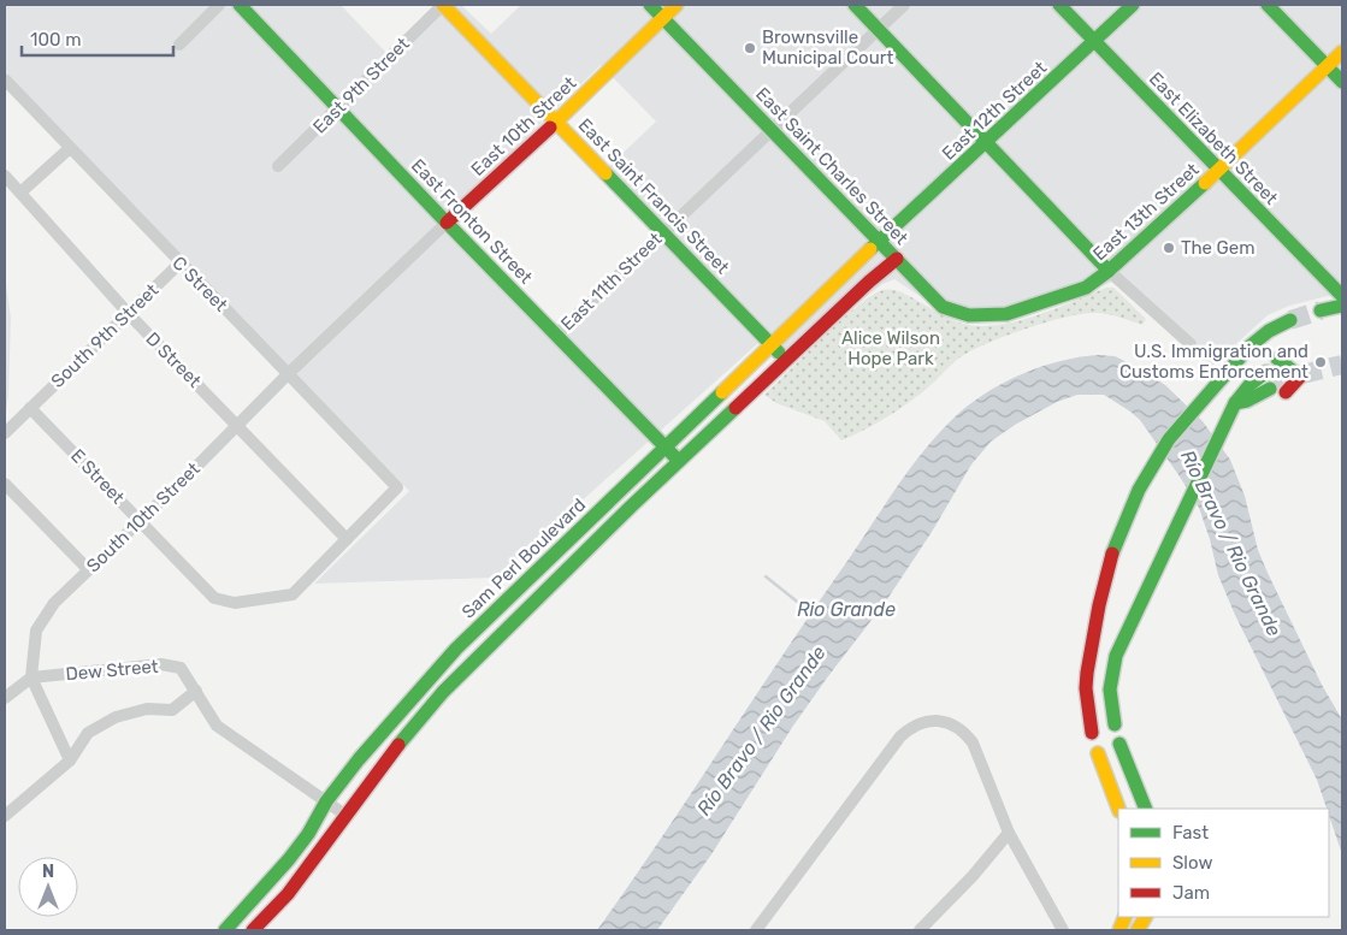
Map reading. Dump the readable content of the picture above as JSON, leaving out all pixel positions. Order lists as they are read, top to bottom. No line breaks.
{"streets":{"main road":["East 12th Street","East 10th Street","East Elizabeth Street","East Saint Charles Street","East Saint Francis Street","East 13th Street","East Fronton Street","Sam Perl Boulevard"],"street":["East 9th Street","East 11th Street","C Street","South 9th Street","D Street","E Street","South 10th Street","Dew Street"]},"crossings":[["East 9th Street","East Saint Francis Street"],["East 9th Street","East Fronton Street"],["East 12th Street","East Elizabeth Street"],["East 12th Street","East Saint Charles Street"],["East 12th Street","Sam Perl Boulevard"],["East 10th Street","East Saint Charles Street"],["East 10th Street","East Saint Francis Street"],["East 10th Street","East Fronton Street"],["East 10th Street","C Street"],["East 10th Street","South 10th Street"],["East Elizabeth Street","East 13th Street"],["East Saint Charles Street","East 13th Street"],["East Saint Charles Street","East 11th Street"],["East Saint Charles Street","Sam Perl Boulevard"],["East Saint Francis Street","East 11th Street"],["East Saint Francis Street","Sam Perl Boulevard"],["East Fronton Street","East 11th Street"],["East Fronton Street","Sam Perl Boulevard"],["C Street","South 9th Street"],["C Street","D Street"],["C Street","E Street"],["C Street","South 10th Street"],["South 9th Street","D Street"],["South 9th Street","E Street"],["D Street","E Street"],["D Street","South 10th Street"],["E Street","South 10th Street"],["South 10th Street","Dew Street"],["Sam Perl Boulevard","Dew Street"]],"water":["Río Bravo / Rio Grande","Rio Grande"],"parks":["Alice Wilson Hope Park"],"places":["Brownsville Municipal Court","The Gem","U.S. Immigration and Customs Enforcement"],"legend":["Fast","Slow","Jam"],"scale_bar":"100 m","north":"top"}
